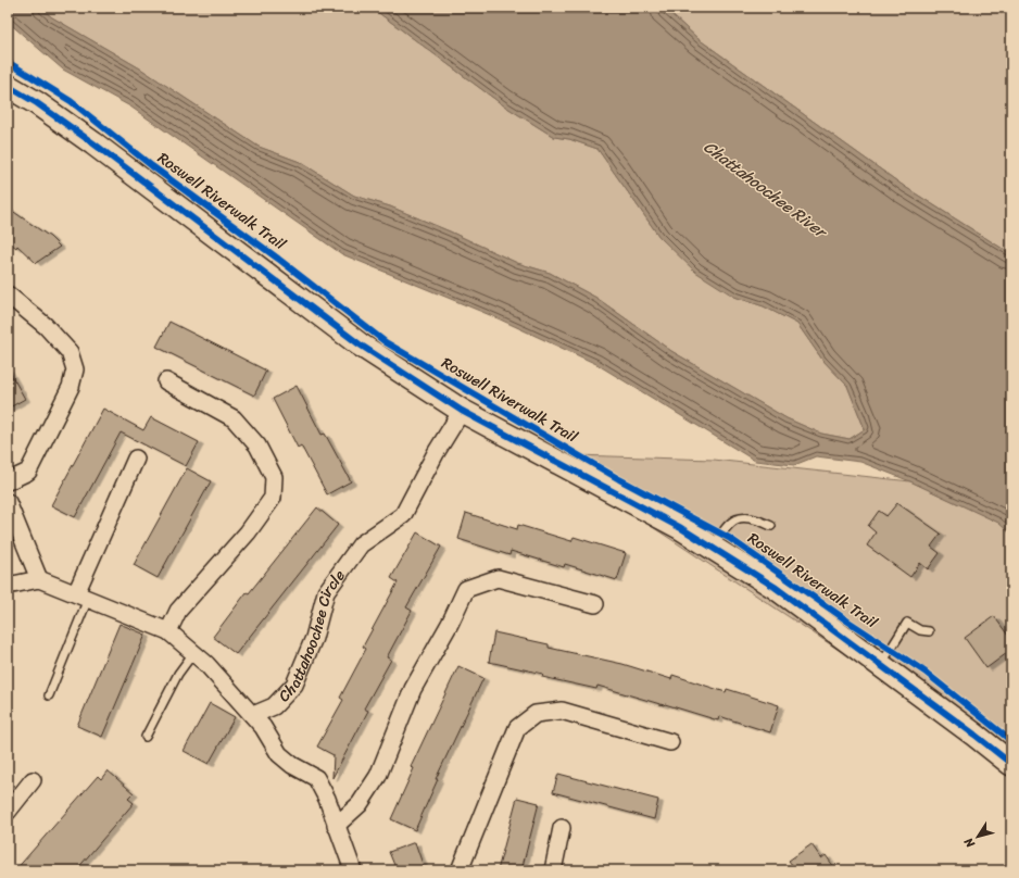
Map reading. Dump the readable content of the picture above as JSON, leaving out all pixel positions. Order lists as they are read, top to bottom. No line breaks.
{"streets":{"street":["Chattahoochee Circle"],"cycle path":["Roswell Riverwalk Trail"]},"water":["Chattahoochee River"],"north":"bottom left"}
